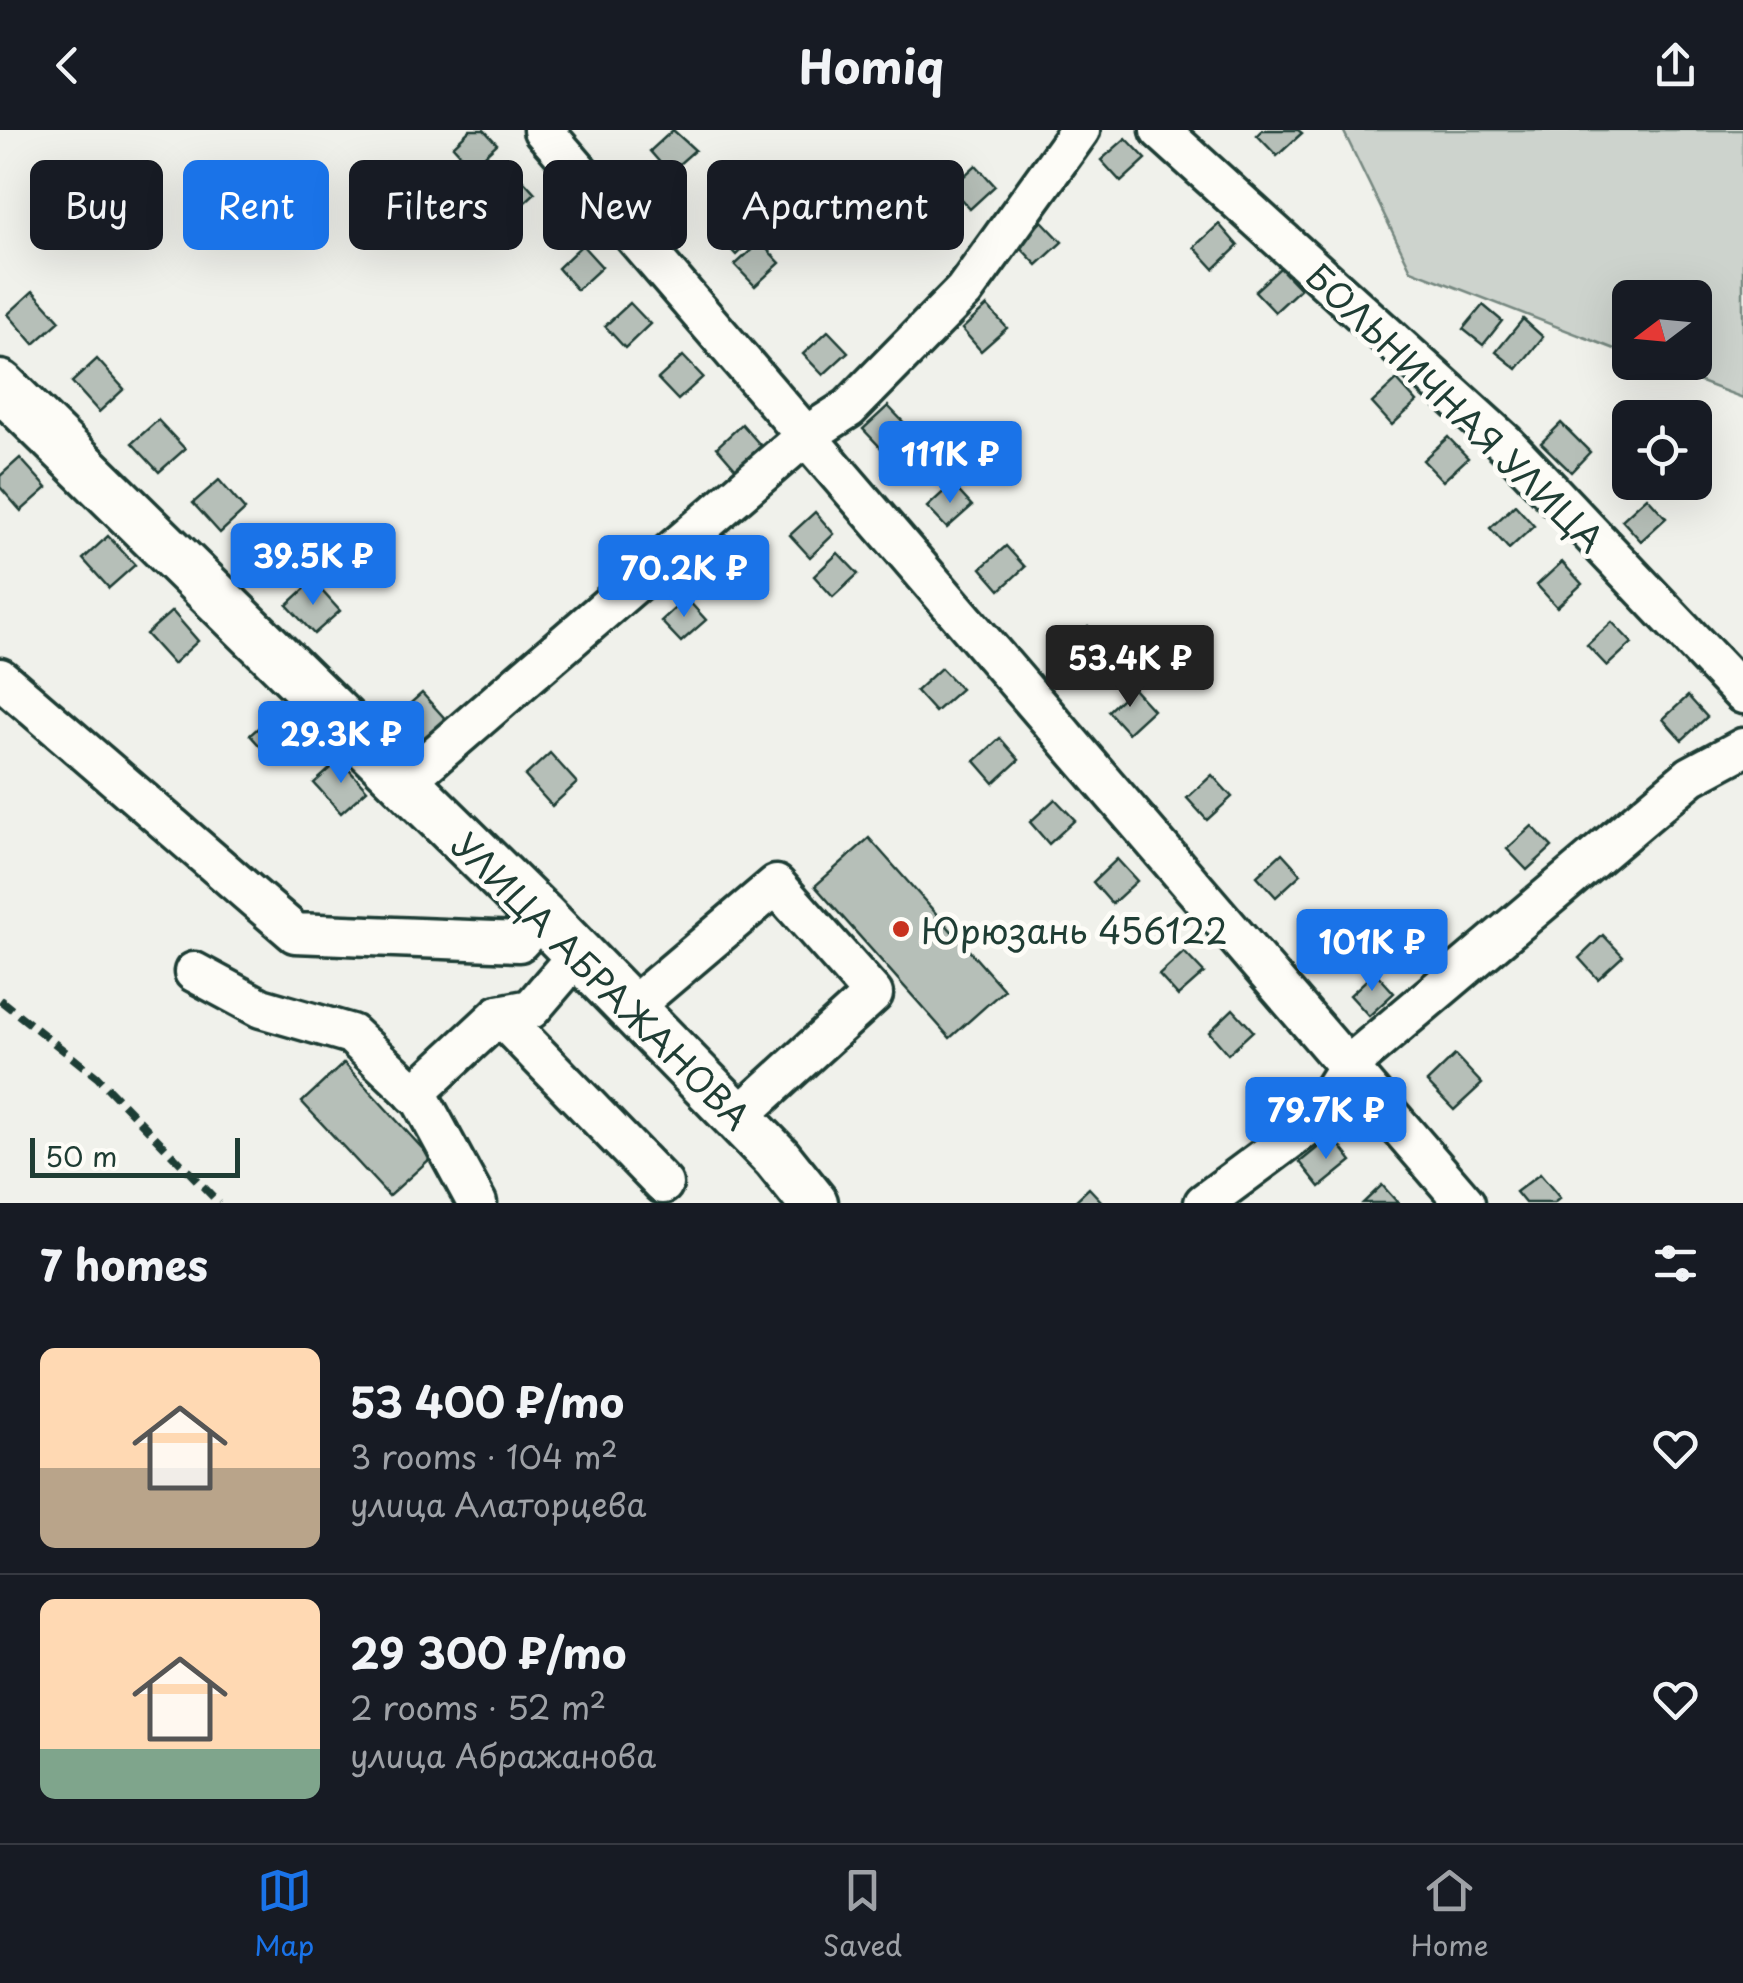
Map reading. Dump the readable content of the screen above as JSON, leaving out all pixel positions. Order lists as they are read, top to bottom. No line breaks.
{"streets":{"main road":["УЛИЦА АБРАЖАНОВА"],"street":["БОЛЬНИЧНАЯ УЛИЦА"]},"places":["Юрюзань 456122"],"scale_bar":"50 m","north":"left","page":{"header":"Homiq","chip":["Buy","Rent","Filters","New","Apartment"],"price":["111K ₽","39.5K ₽","70.2K ₽","53.4K ₽","29.3K ₽","101K ₽","79.7K ₽"],"scale":"50 m","heading":"7 homes","list":[{"name":"53 400 ₽/mo","note":"3 rooms · 104 m² · улица Алаторцева"},{"name":"29 300 ₽/mo","note":"2 rooms · 52 m² · улица Абражанова"}],"tabs":["Map","Saved","Home"]}}
